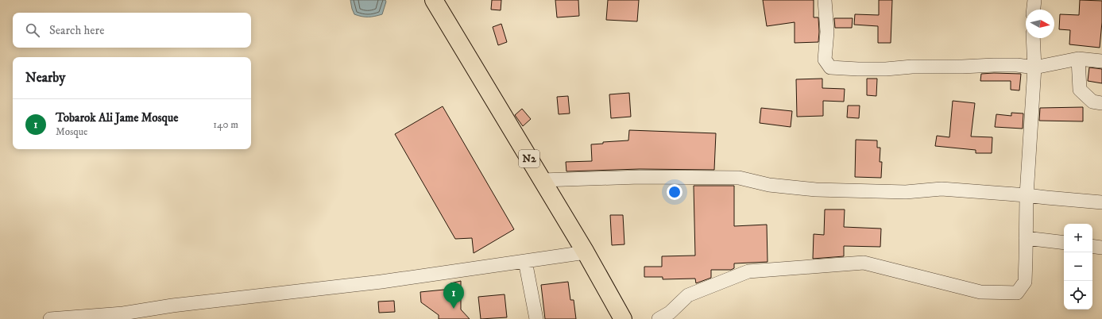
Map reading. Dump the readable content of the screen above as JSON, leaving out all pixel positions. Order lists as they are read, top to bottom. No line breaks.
{"streets":{"highway":["N2"]},"north":"right","page":{"search":"Search here","heading":"Nearby","list":[{"mark":"1","name":"Tobarok Ali Jame Mosque","note":"Mosque","value":"140 m"}],"map_buttons":["+","−"],"pins":"1"}}
